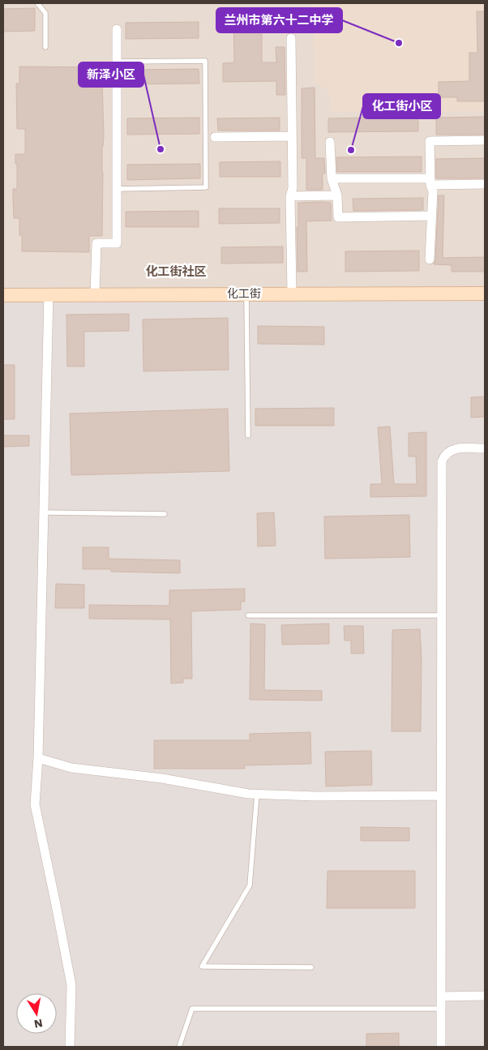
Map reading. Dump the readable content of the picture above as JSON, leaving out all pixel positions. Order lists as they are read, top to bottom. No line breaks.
{"streets":{"street":["化工街"]},"districts":["化工街社区"],"places":["兰州市第六十二中学","新泽小区","化工街小区"],"north":"bottom"}
